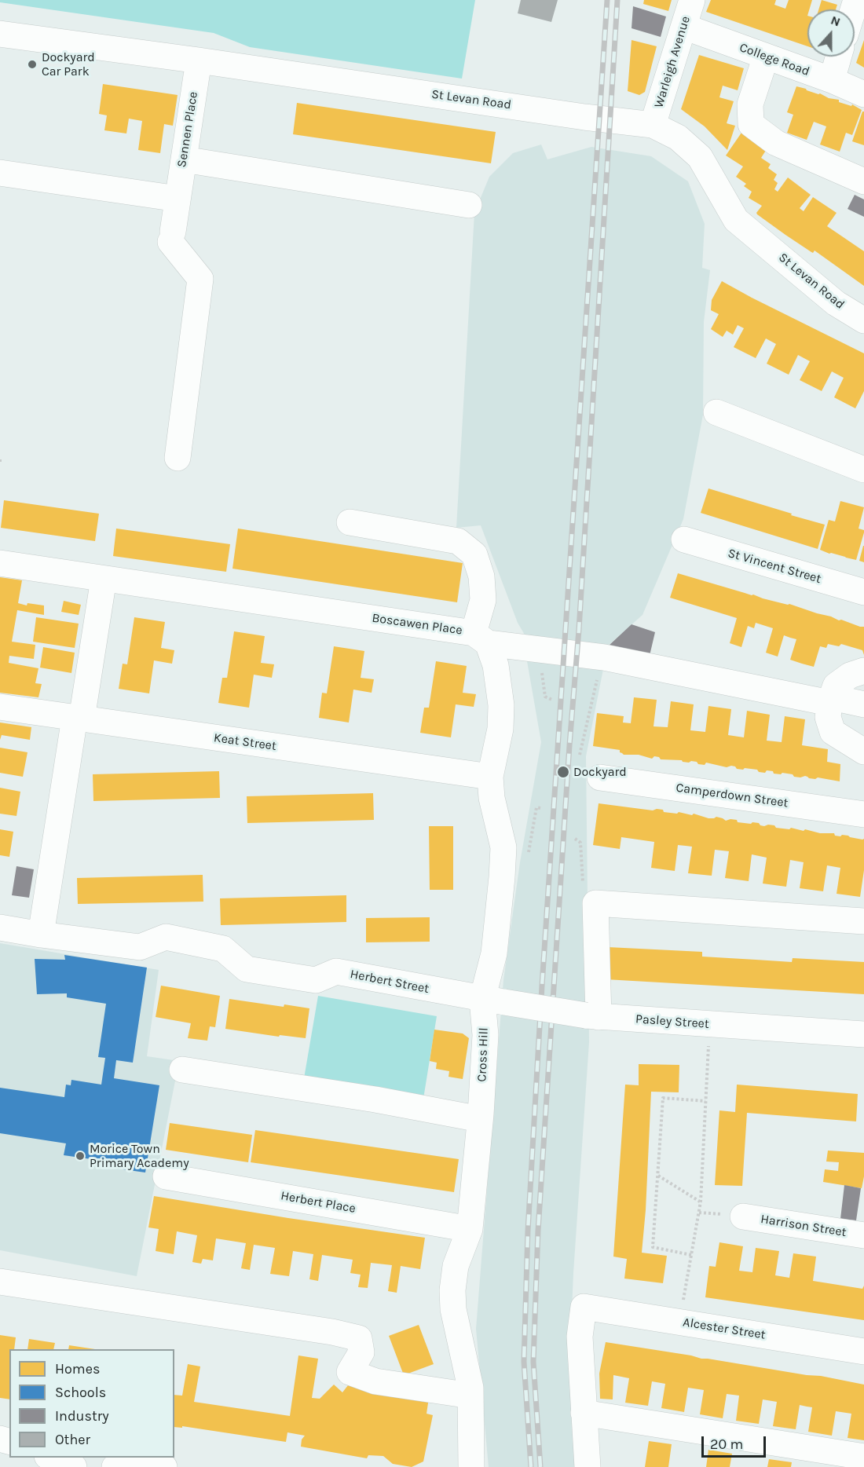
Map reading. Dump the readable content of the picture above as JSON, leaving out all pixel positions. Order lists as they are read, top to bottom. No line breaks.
{"streets":{"street":["College Road","Warleigh Avenue","St Levan Road","Sennen Place","St Vincent Street","Boscawen Place","Keat Street","Camperdown Street","Herbert Street","Pasley Street","Cross Hill","Herbert Place","Harrison Street","Alcester Street"]},"crossings":[["College Road","Warleigh Avenue"],["Warleigh Avenue","St Levan Road"],["St Levan Road","Sennen Place"],["Boscawen Place","Cross Hill"],["Keat Street","Cross Hill"],["Herbert Street","Pasley Street"],["Herbert Street","Cross Hill"],["Pasley Street","Cross Hill"],["Cross Hill","Herbert Place"]],"places":["Dockyard Car Park","Dockyard","Morice Town Primary Academy"],"legend":["Homes","Schools","Industry","Other"],"scale_bar":"20 m","north":"top"}
